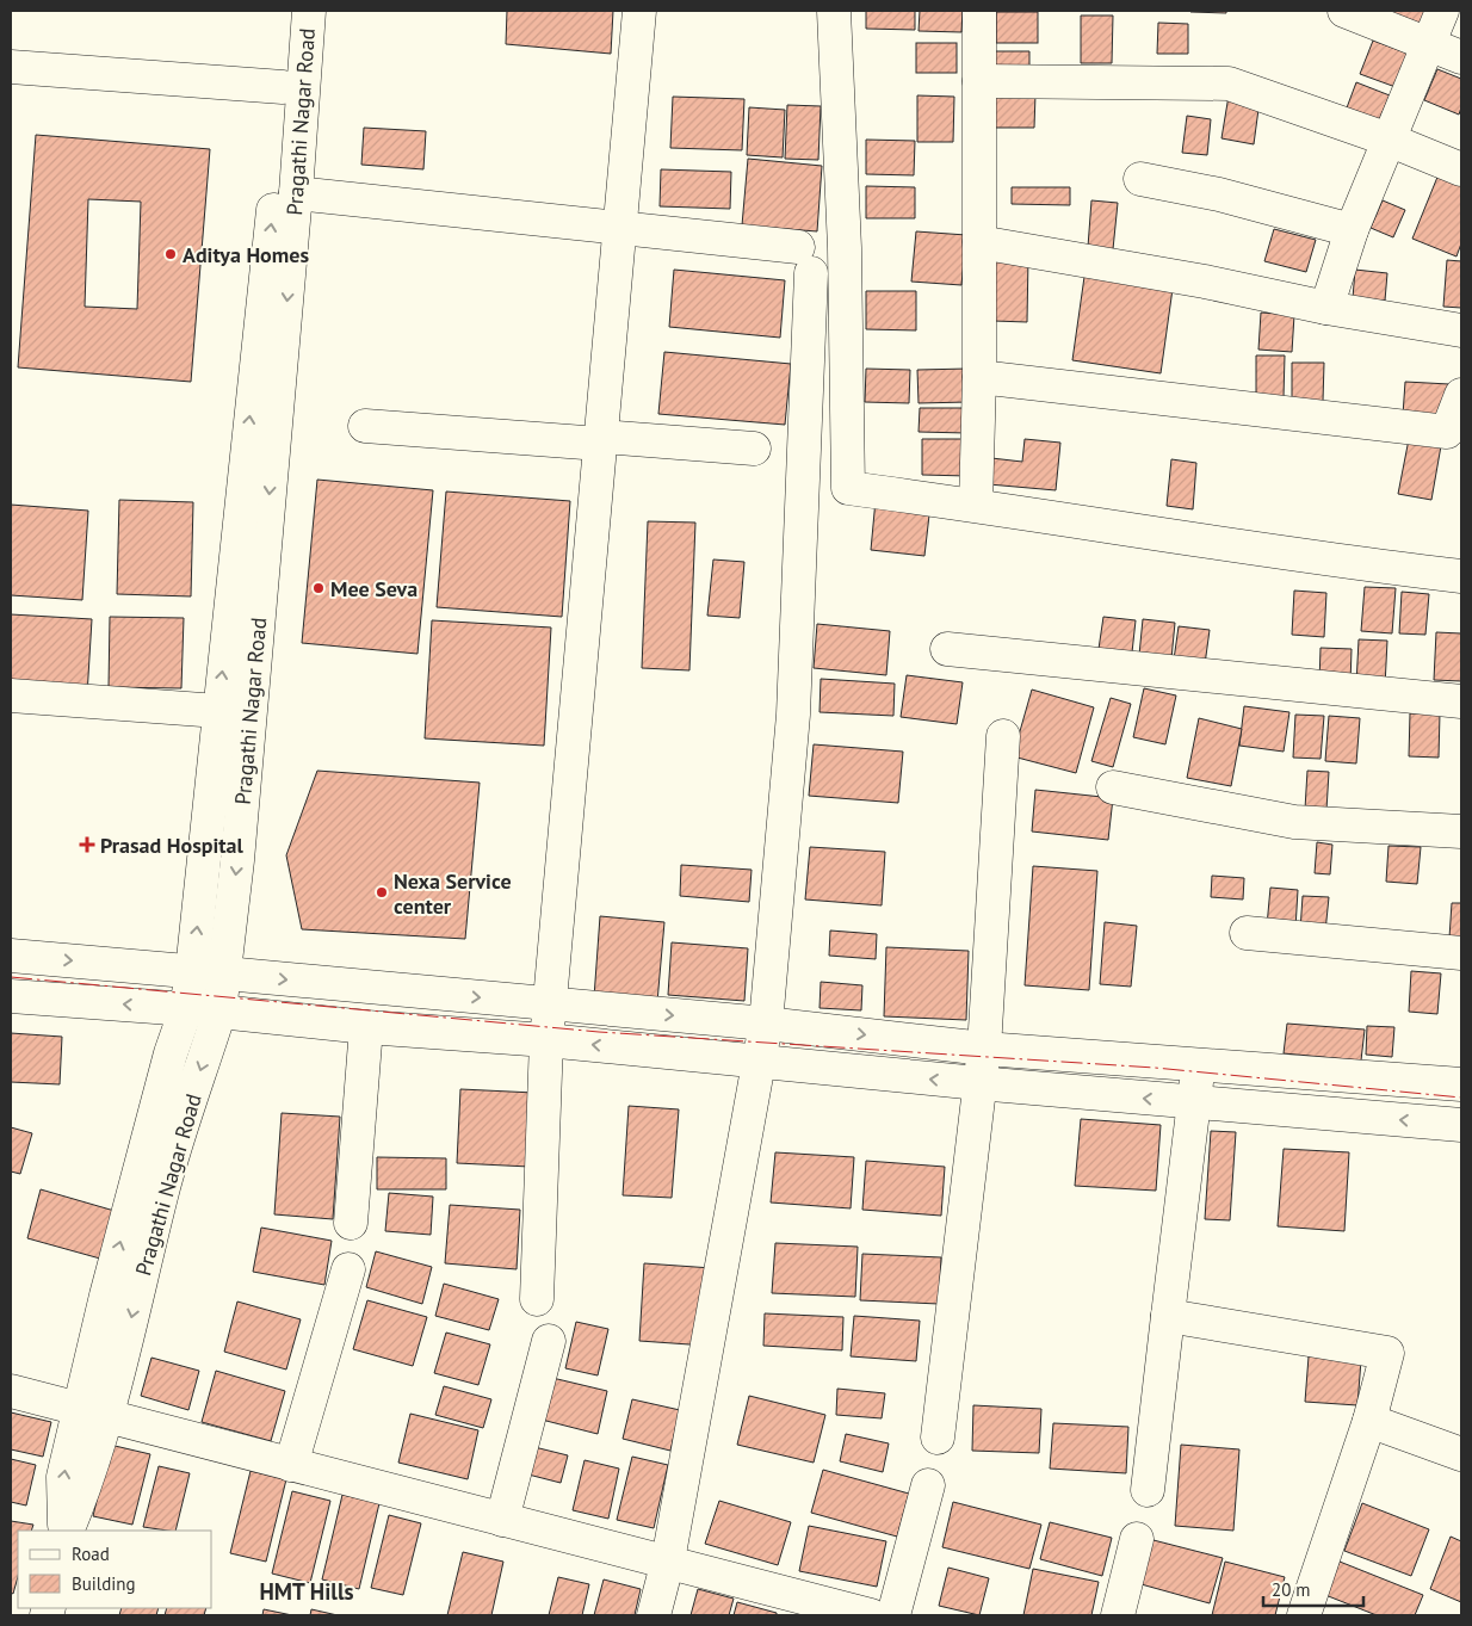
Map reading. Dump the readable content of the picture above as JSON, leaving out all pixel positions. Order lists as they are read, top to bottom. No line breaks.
{"streets":{"street":["Pragathi Nagar Road"]},"districts":["HMT Hills"],"places":{"other":["Aditya Homes","Mee Seva","Nexa Service center"],"health":["Prasad Hospital"]},"legend":["Road","Building"],"scale_bar":"20 m"}
